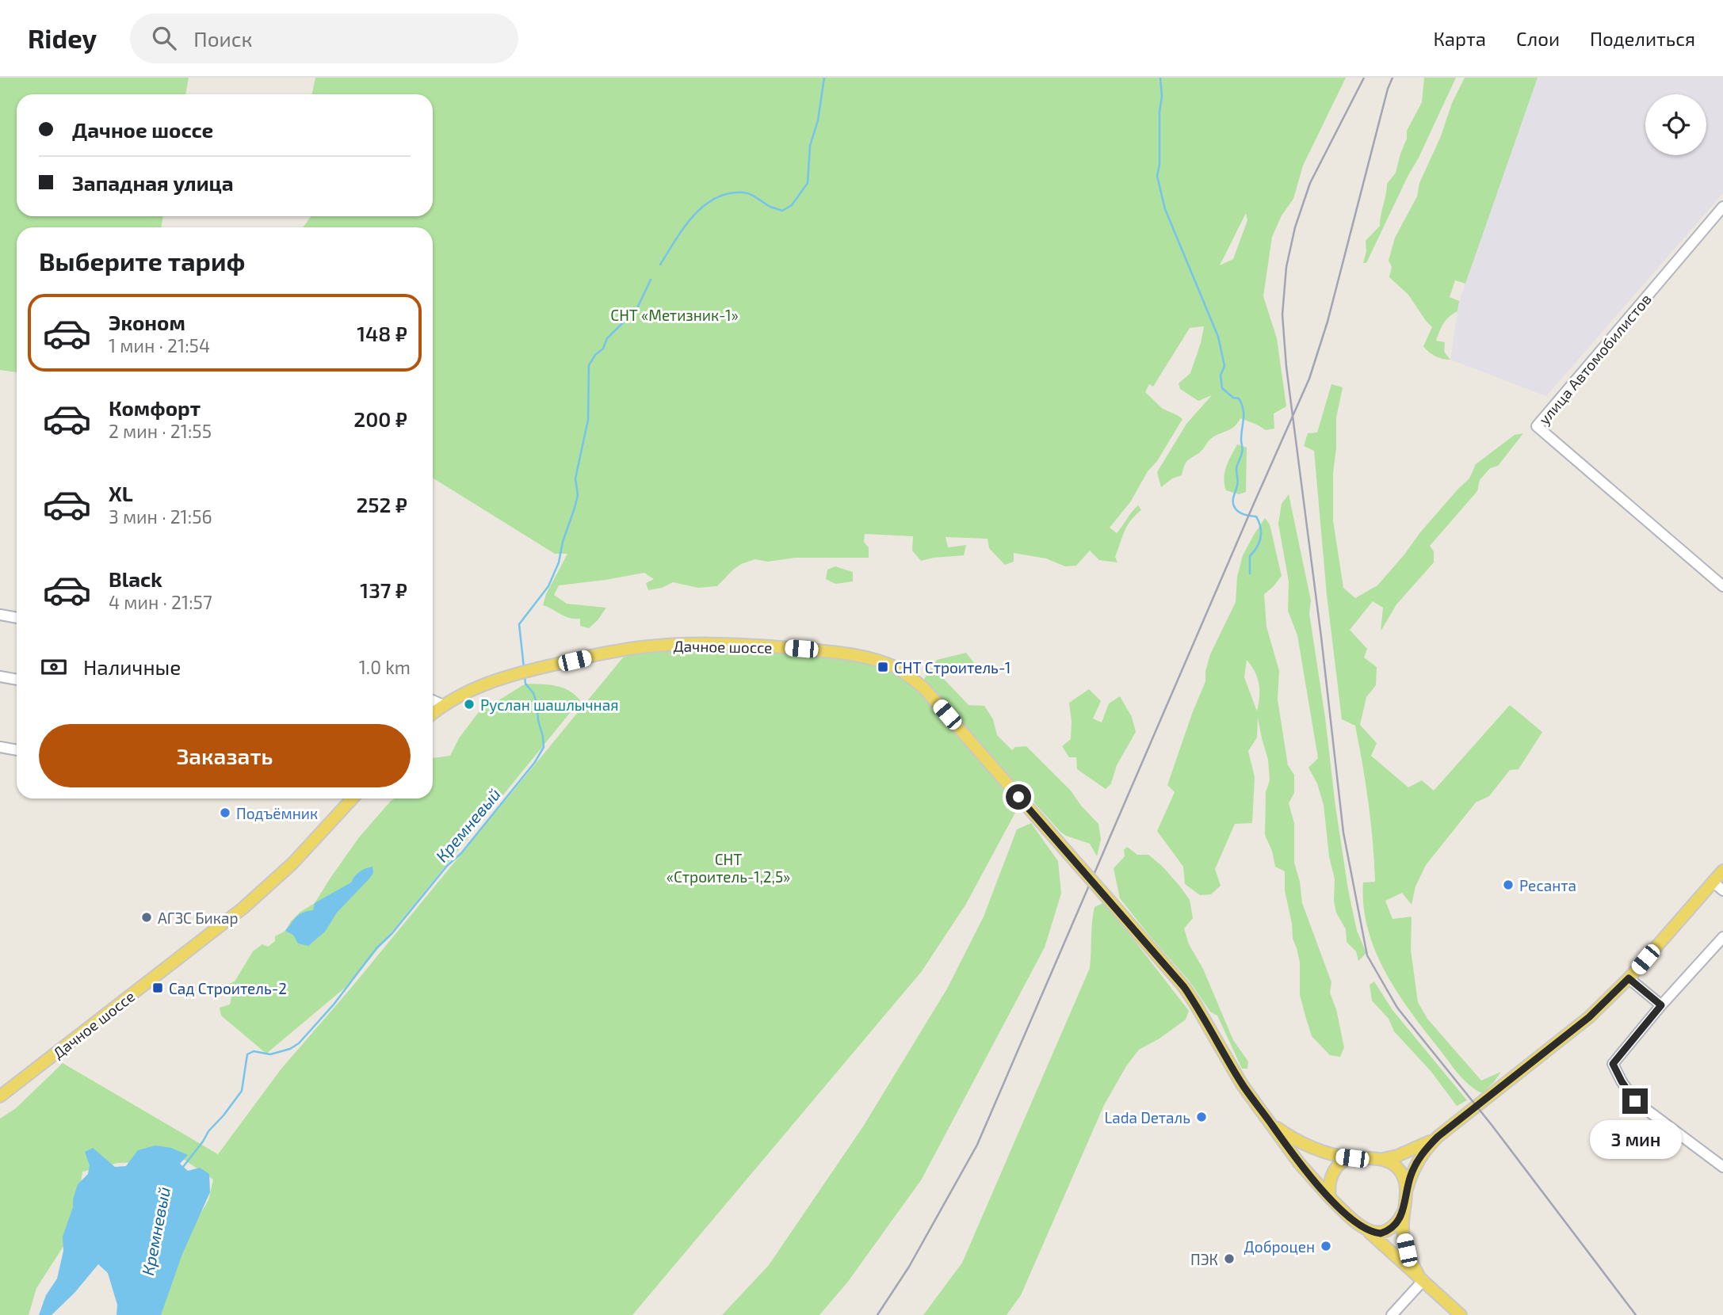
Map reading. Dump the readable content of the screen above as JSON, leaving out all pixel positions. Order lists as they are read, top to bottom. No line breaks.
{"streets":{"main road":["Дачное шоссе"],"street":["улица Автомобилистов"]},"water":["Кремневый"],"parks":["СНТ «Метизник-1»","СНТ «Строитель-1,2,5»"],"places":{"transit":["СНТ Строитель-1","Сад Строитель-2"],"other":["Руслан шашлычная","Подъёмник","Ресанта","АГЗС Бикар","Lada Dеталь","Доброцен","ПЭК"]},"page":{"header":"Ridey","search":"Поиск","nav":["Карта","Слои","Поделиться"],"banner":["Дачное шоссе","Западная улица"],"heading":"Выберите тариф","list":[{"name":"Эконом","note":"1 мин · 21:54","value":"148 ₽"},{"name":"Комфорт","note":"2 мин · 21:55","value":"200 ₽"},{"name":"XL","note":"3 мин · 21:56","value":"252 ₽"},{"name":"Black","note":"4 мин · 21:57","value":"137 ₽"}],"pay":["Наличные","1.0 km"],"buttons":"Заказать","bubble":"3 мин"}}
